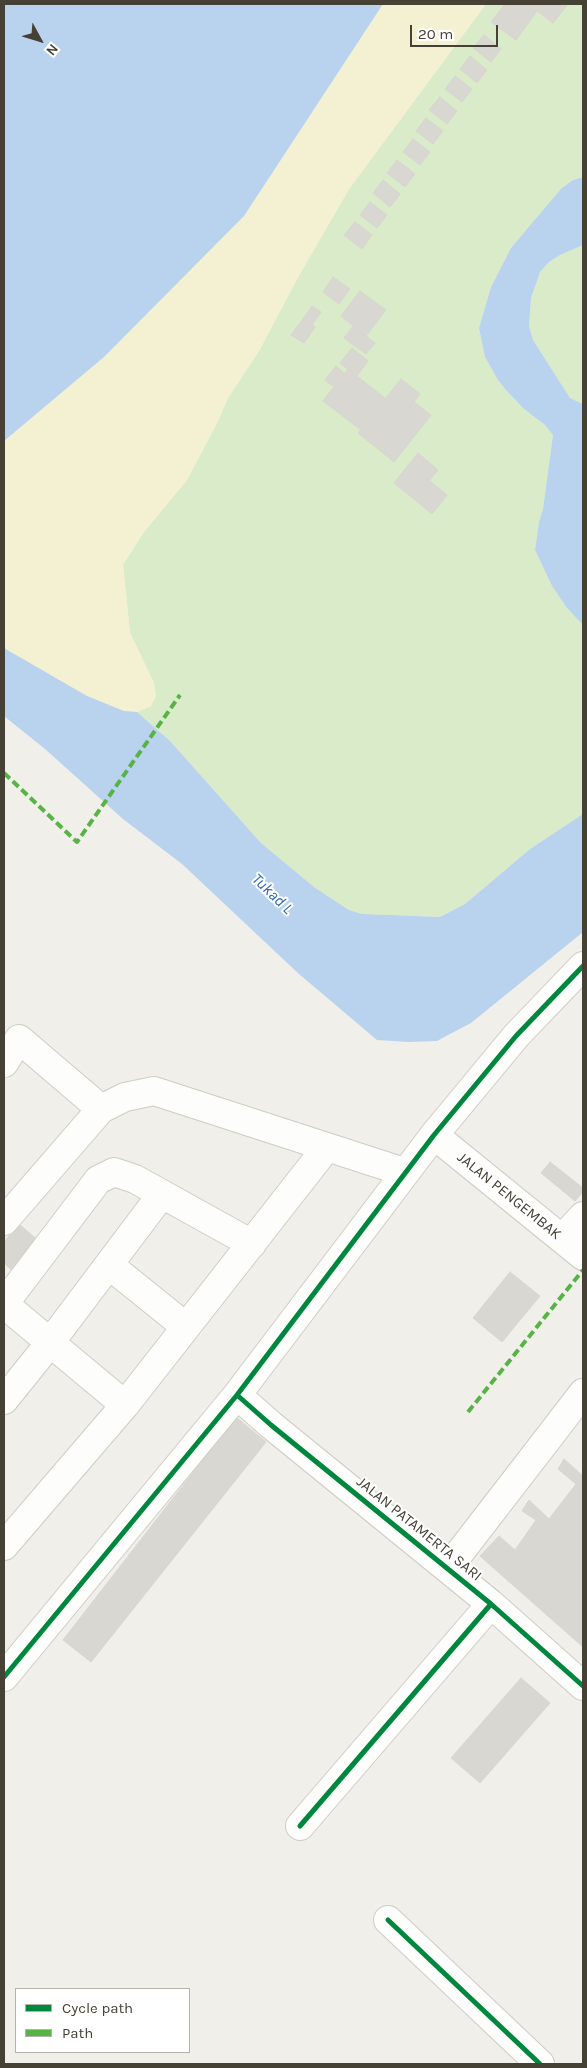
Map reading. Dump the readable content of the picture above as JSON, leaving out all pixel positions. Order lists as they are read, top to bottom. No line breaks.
{"streets":{"street":["JALAN PENGEMBAK","JALAN PATAMERTA SARI"]},"water":["Tukad L"],"legend":["Cycle path","Path"],"scale_bar":"20 m","north":"bottom right"}
